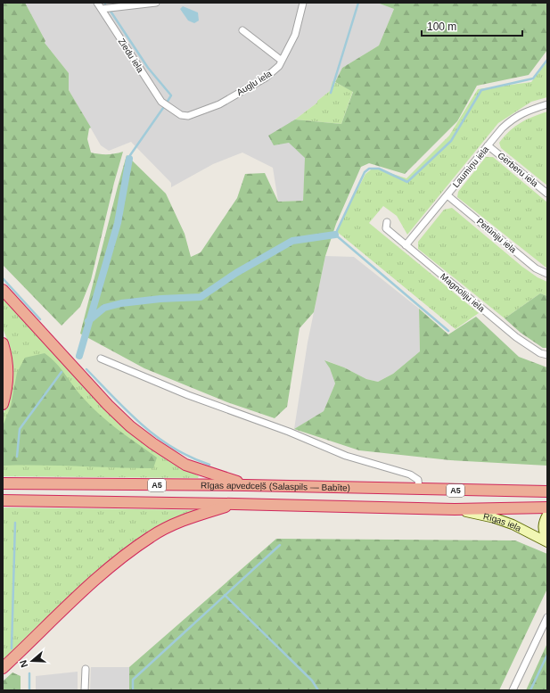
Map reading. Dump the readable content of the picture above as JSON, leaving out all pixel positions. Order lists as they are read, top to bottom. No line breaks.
{"streets":{"highway":["A5","Rīgas apvedceļš (Salaspils — Babīte)"],"main road":["Rīgas iela"],"street":["Ziedu iela","Augļu iela","Laumiņu iela","Gerberu iela","Petūniju iela","Magnoliju iela"]},"crossings":[["Ziedu iela","Augļu iela"],["Laumiņu iela","Gerberu iela"],["Laumiņu iela","Petūniju iela"],["Laumiņu iela","Magnoliju iela"],["Rīgas apvedceļš (Salaspils — Babīte)","Rīgas iela"]],"scale_bar":"100 m","north":"left"}
